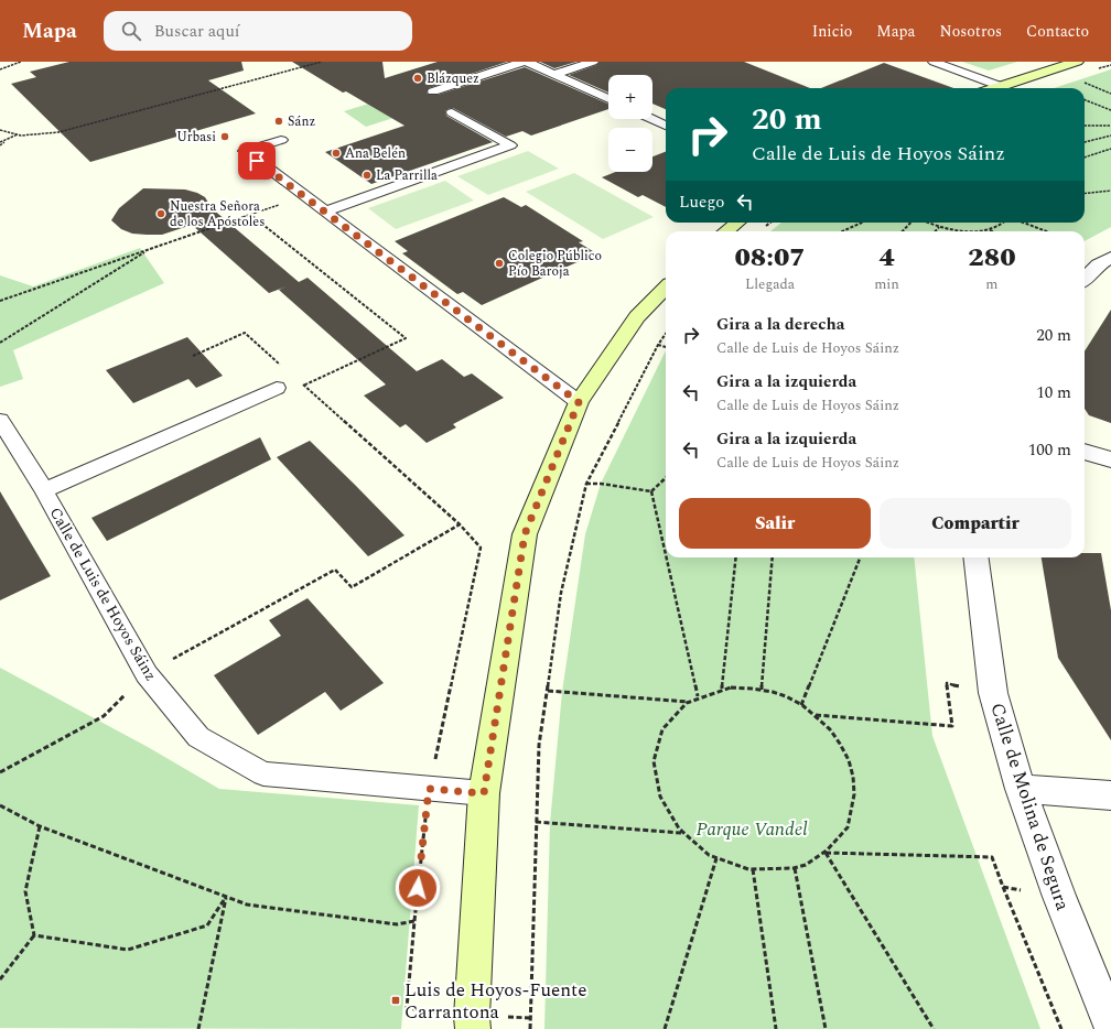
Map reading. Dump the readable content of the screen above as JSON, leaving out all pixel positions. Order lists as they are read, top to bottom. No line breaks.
{"streets":{"street":["Calle de Molina de Segura"],"lane":["Calle de Luis de Hoyos Sáinz"]},"parks":["Parque Vandel"],"places":{"other":["Blázquez","Sánz","Urbasi","Ana Belén","La Parrilla","Nuestra Señora de los Apóstoles","Colegio Público Pío Baroja"],"transit":["Luis de Hoyos-Fuente Carrantona"]},"page":{"header":"Mapa","search":"Buscar aquí","nav":["Inicio","Mapa","Nosotros","Contacto"],"map_buttons":["+","−"],"turn":["20 m","Calle de Luis de Hoyos Sáinz"],"then":"Luego","eta":["08:07","Llegada","4","min","280","m"],"list":[{"name":"Gira a la derecha","note":"Calle de Luis de Hoyos Sáinz","value":"20 m"},{"name":"Gira a la izquierda","note":"Calle de Luis de Hoyos Sáinz","value":"10 m"},{"name":"Gira a la izquierda","note":"Calle de Luis de Hoyos Sáinz","value":"100 m"}],"buttons":["Salir","Compartir"]}}
